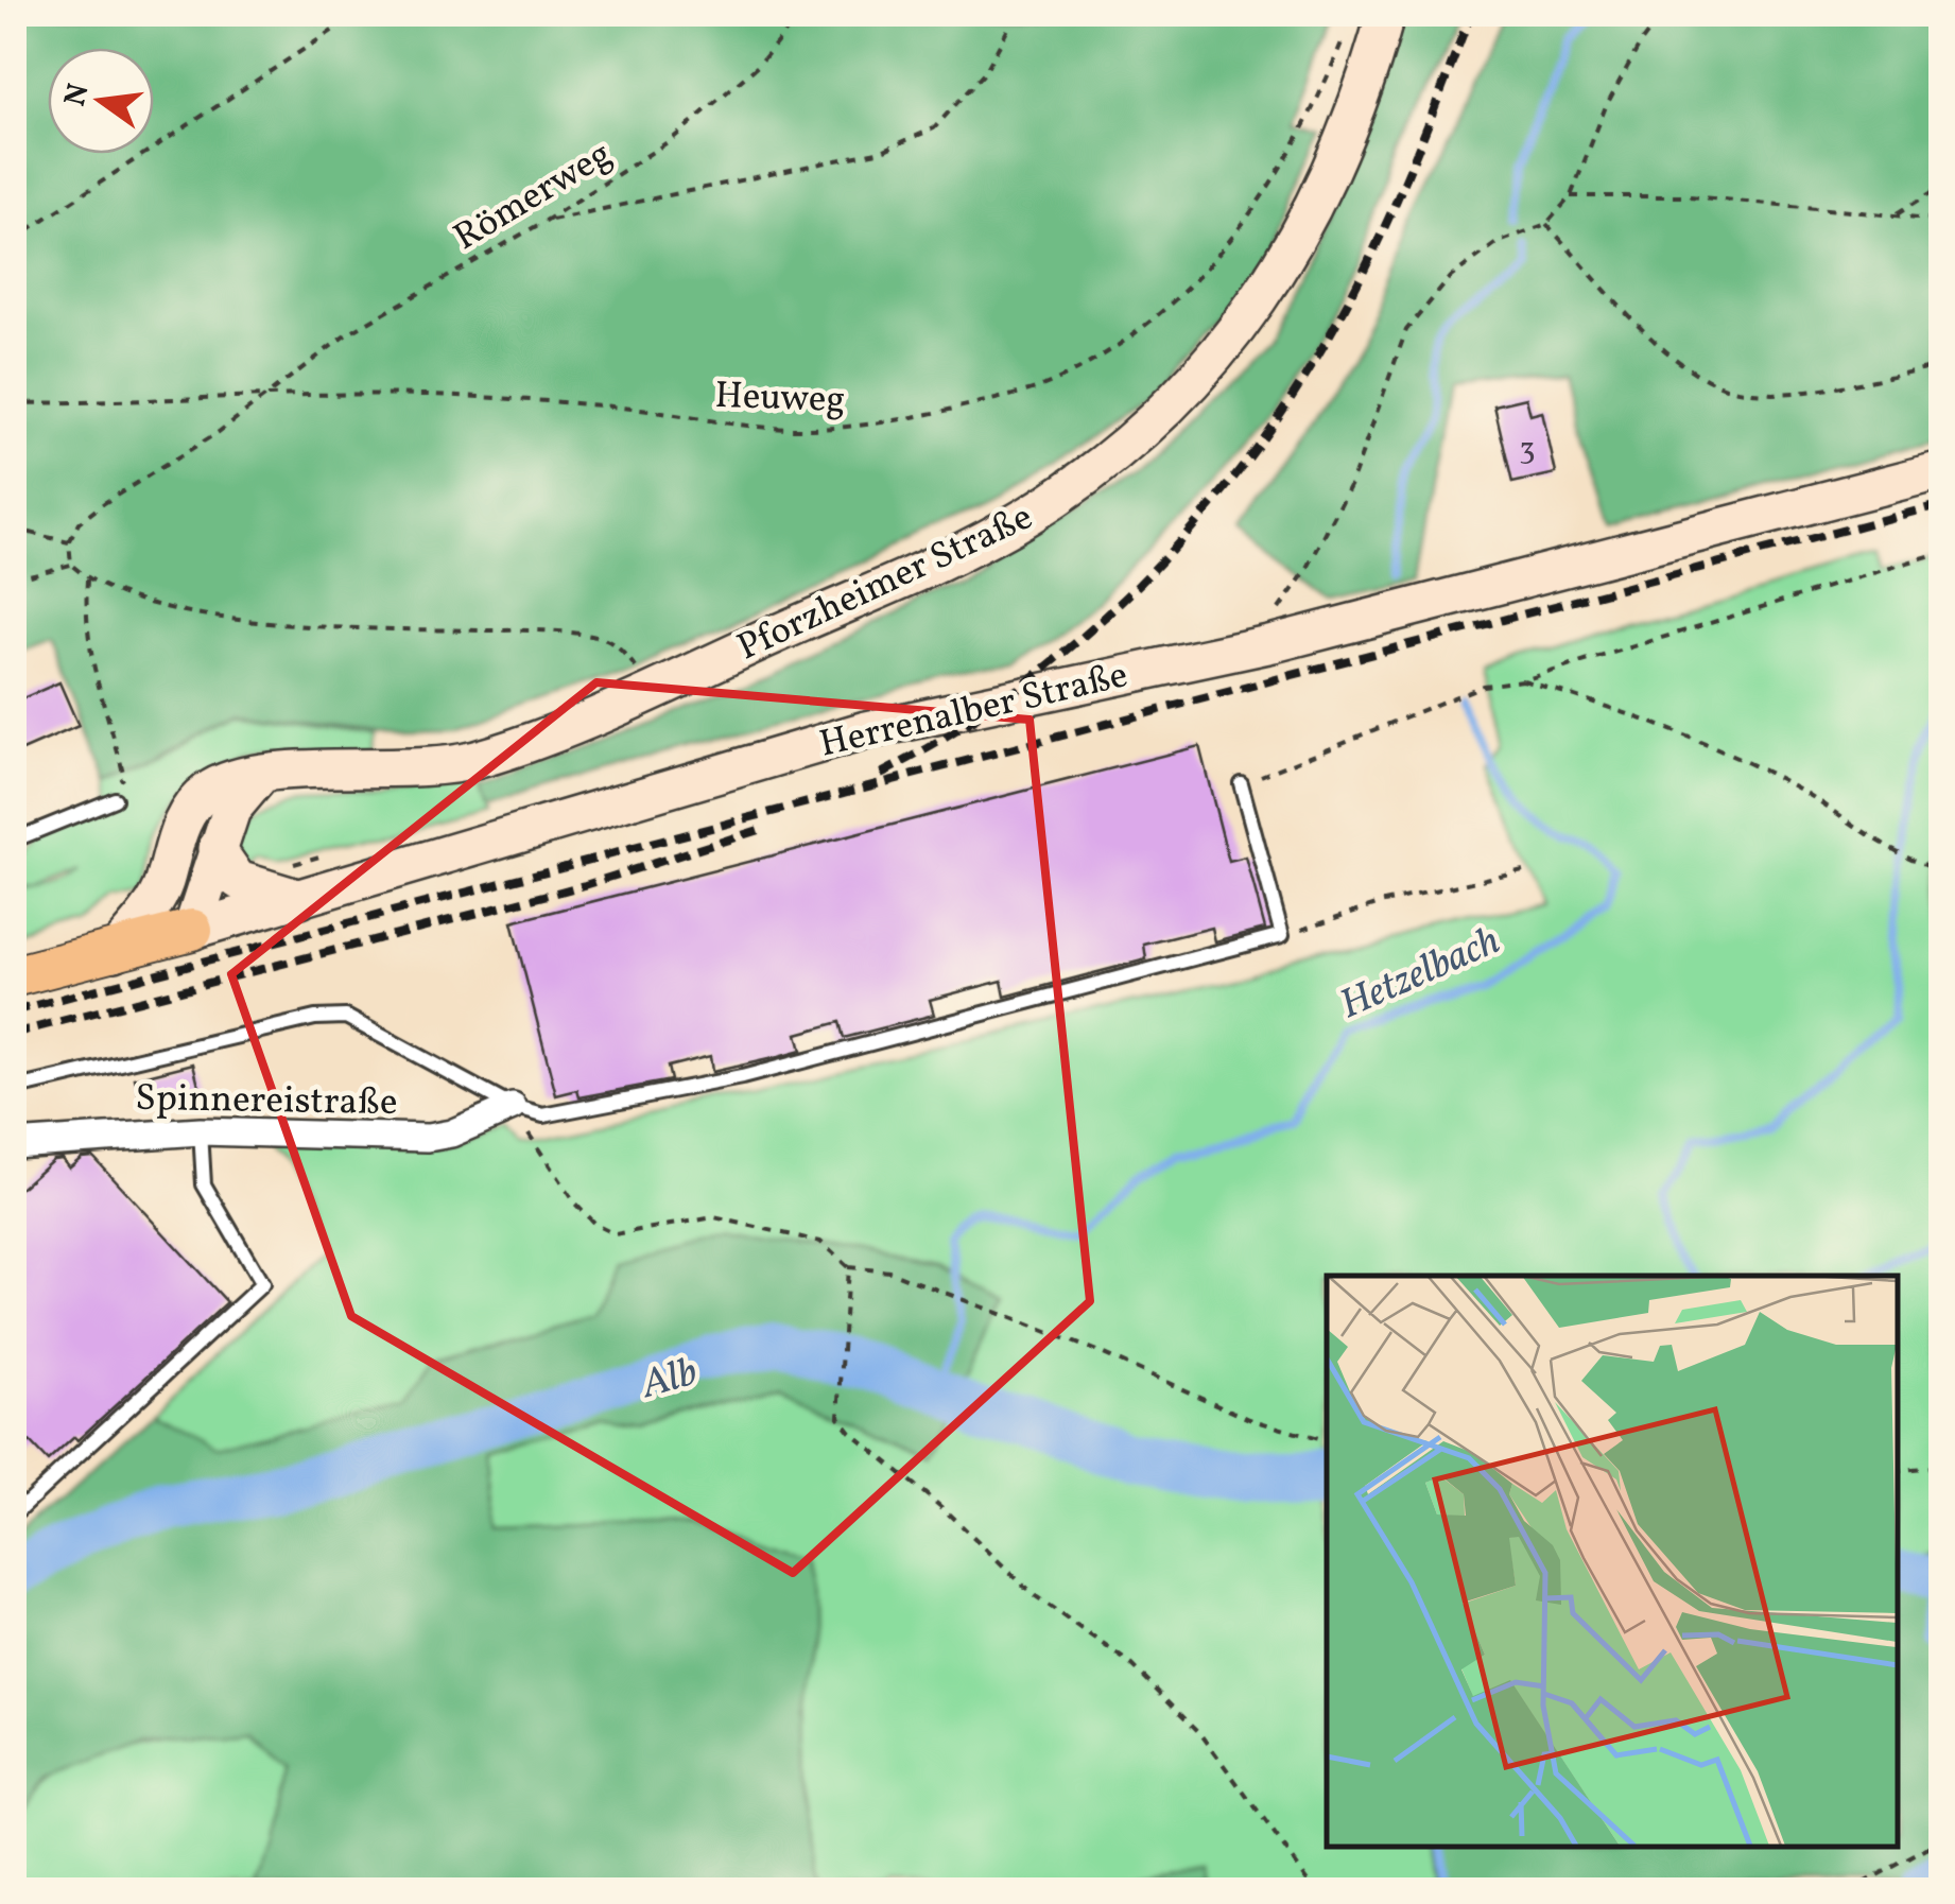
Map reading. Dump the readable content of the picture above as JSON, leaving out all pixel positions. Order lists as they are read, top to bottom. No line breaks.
{"streets":{"main road":["Pforzheimer Straße","Herrenalber Straße"],"street":["Spinnereistraße"],"path":["Römerweg","Heuweg"]},"crossings":[["Römerweg","Heuweg"],["Pforzheimer Straße","Herrenalber Straße"]],"water":["Hetzelbach","Alb"],"house_numbers":["3"],"north":"left"}
